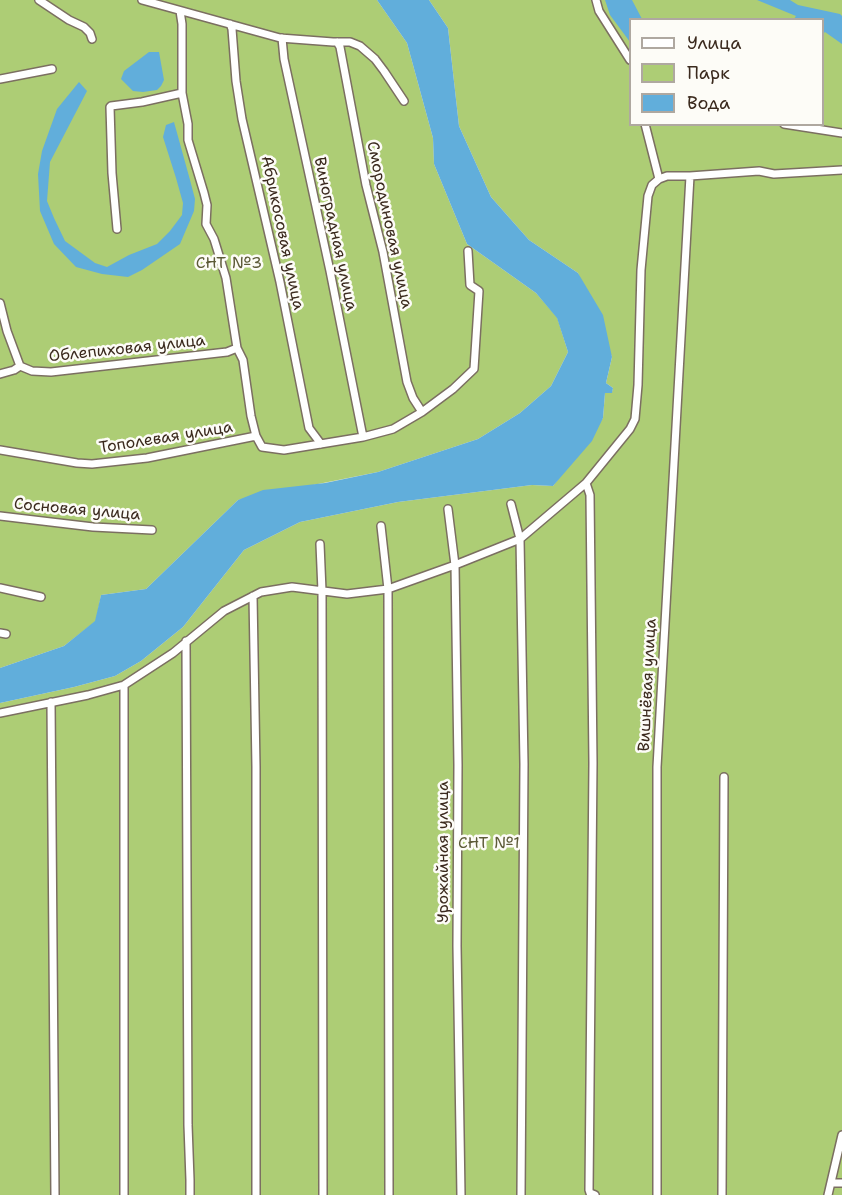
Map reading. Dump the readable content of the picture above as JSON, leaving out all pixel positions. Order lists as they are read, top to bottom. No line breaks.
{"streets":{"street":["Смородиновая улица","Абрикосовая улица","Виноградная улица","Облепиховая улица","Тополевая улица","Сосновая улица","Вишнёвая улица","Урожайная улица"]},"crossings":[["Смородиновая улица","Тополевая улица"],["Абрикосовая улица","Тополевая улица"],["Виноградная улица","Тополевая улица"]],"parks":["СНТ №3","СНТ №1"],"legend":["Улица","Парк","Вода"]}
